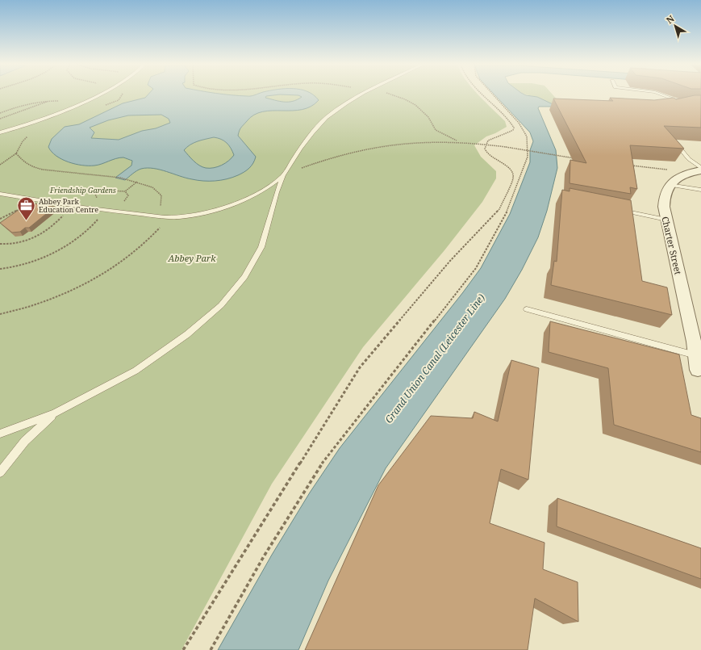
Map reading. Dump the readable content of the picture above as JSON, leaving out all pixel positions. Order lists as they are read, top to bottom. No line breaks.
{"streets":{"street":["Charter Street"]},"water":["Grand Union Canal (Leicester Line)"],"parks":["Friendship Gardens","Abbey Park"],"places":{"office":["Abbey Park Education Centre"]},"north":"top left"}
